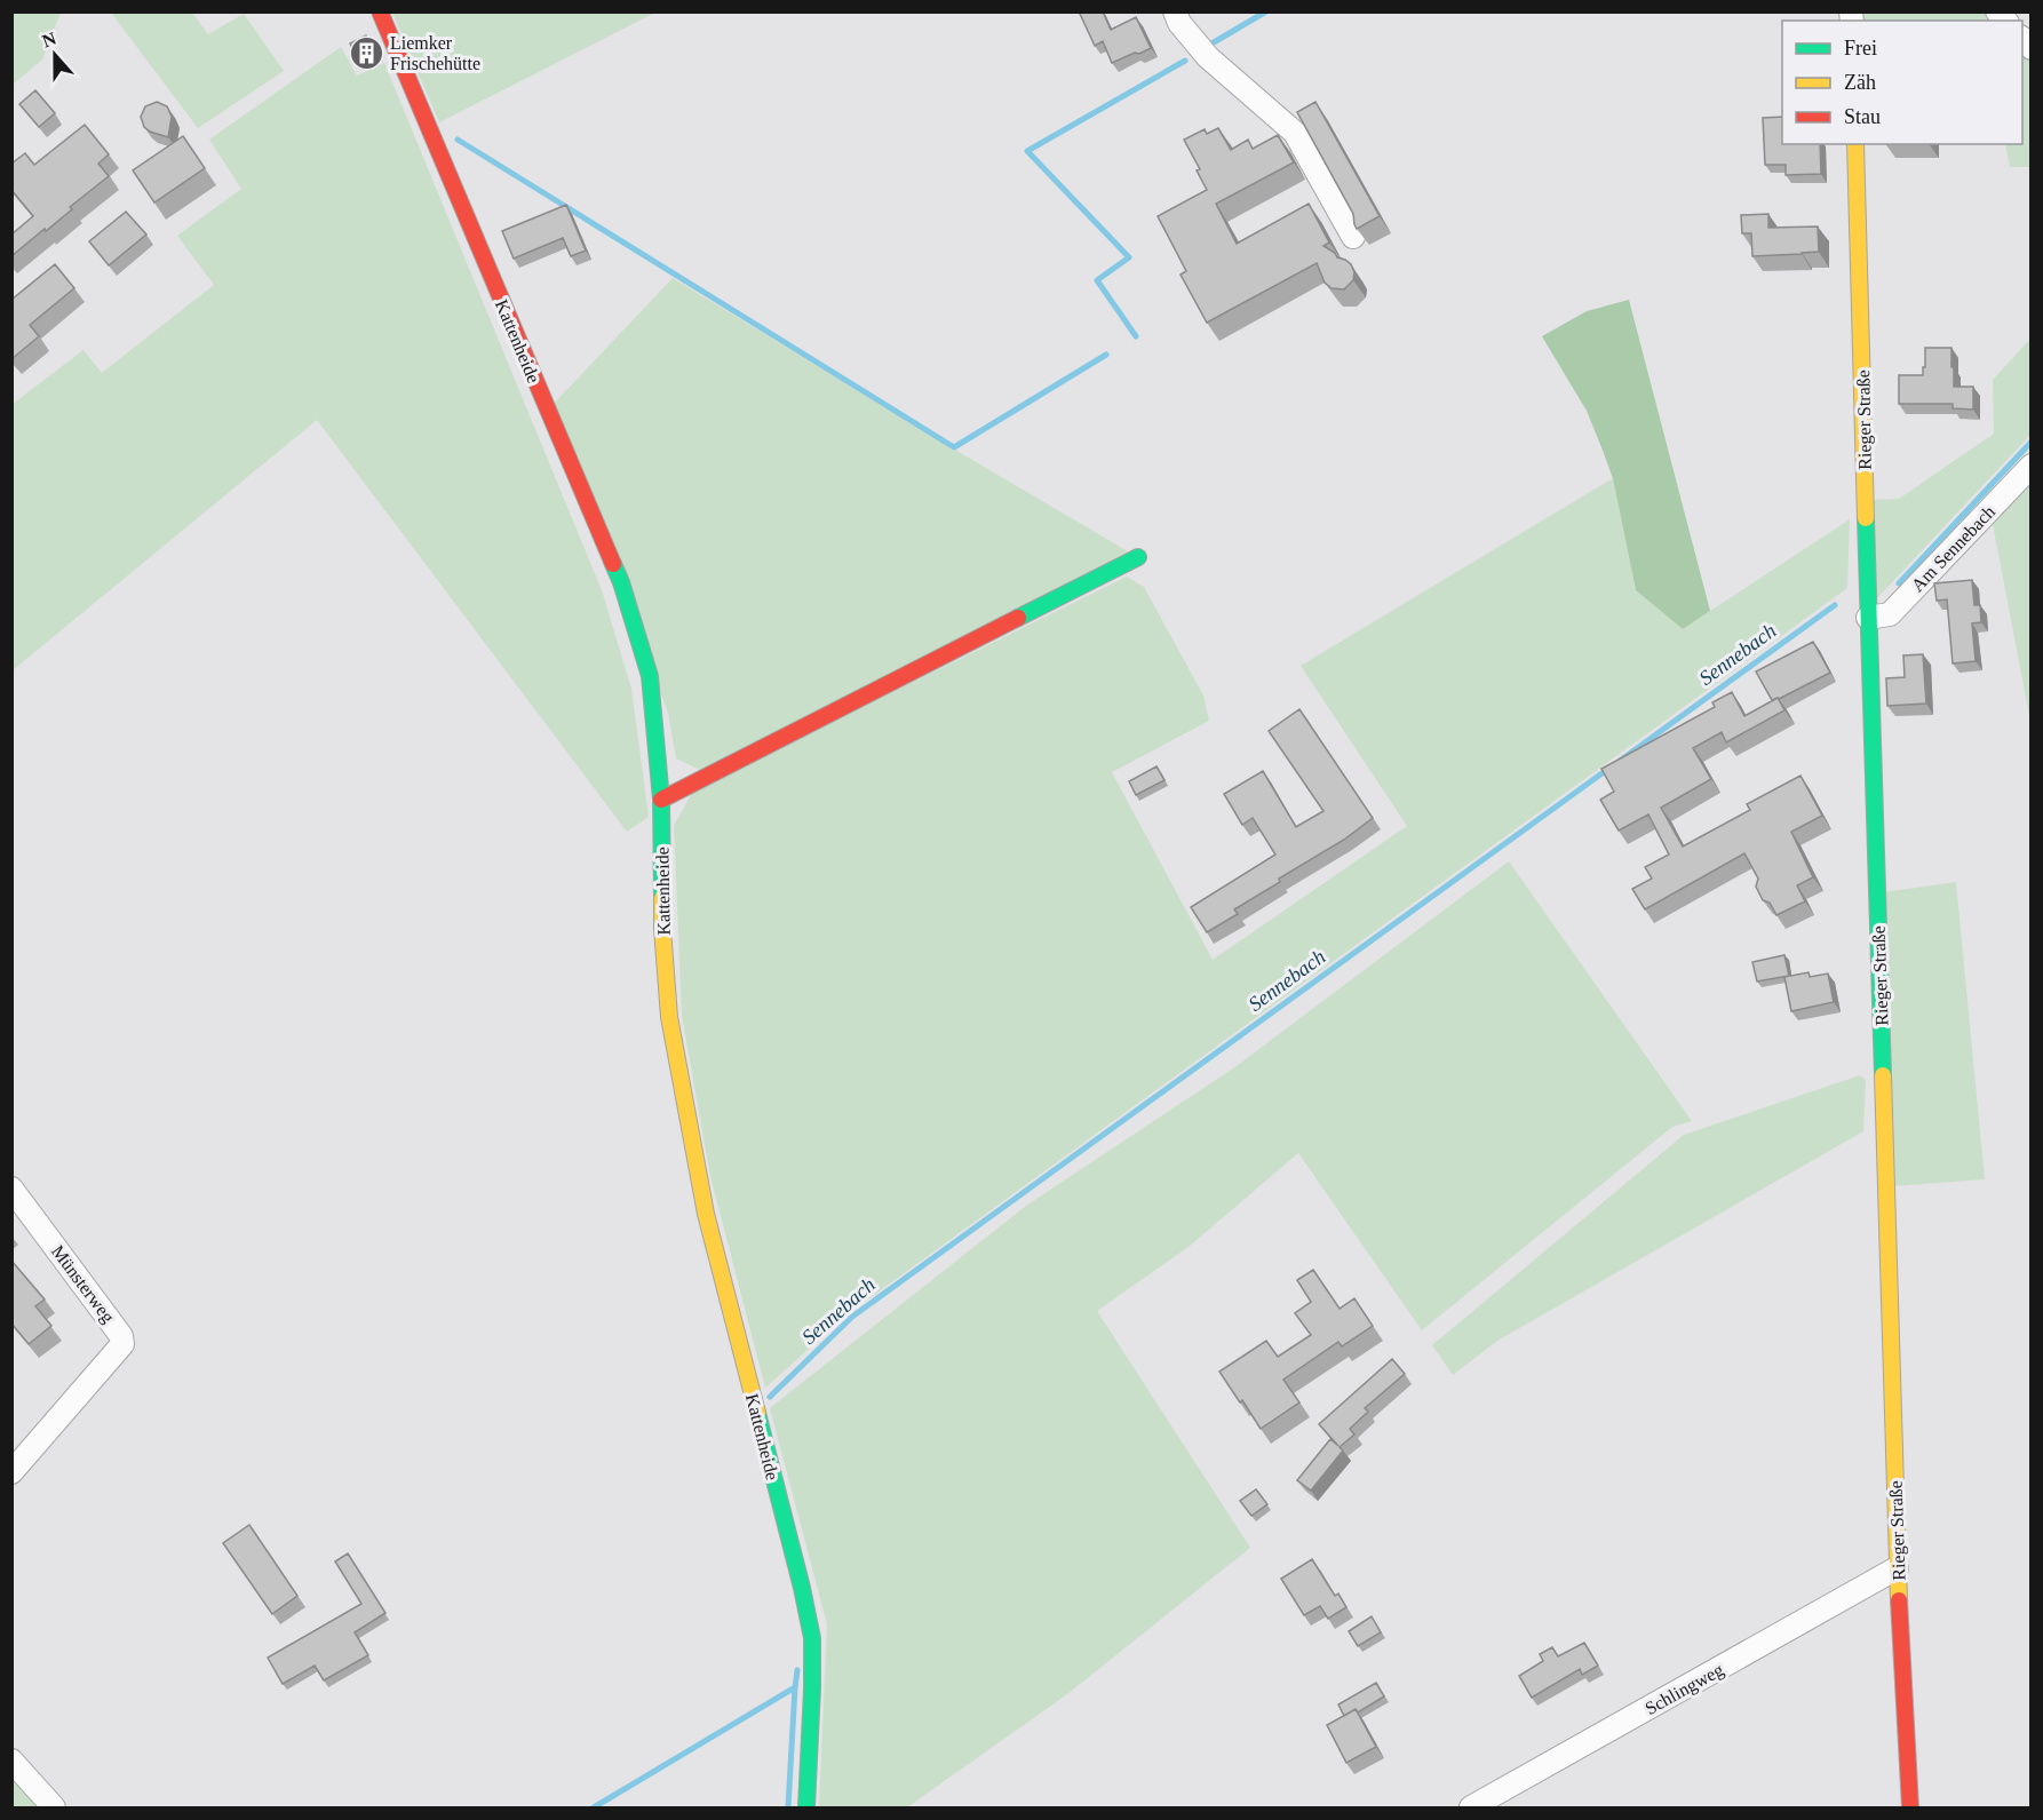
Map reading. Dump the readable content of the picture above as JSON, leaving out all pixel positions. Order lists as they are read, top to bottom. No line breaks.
{"streets":{"street":["Kattenheide","Rieger Straße","Am Sennebach","Münsterweg","Schlingweg"]},"crossings":[["Rieger Straße","Am Sennebach"],["Rieger Straße","Schlingweg"]],"water":["Sennebach"],"places":{"building":["Liemker Frischehütte"]},"legend":["Frei","Zäh","Stau"],"north":"top"}
